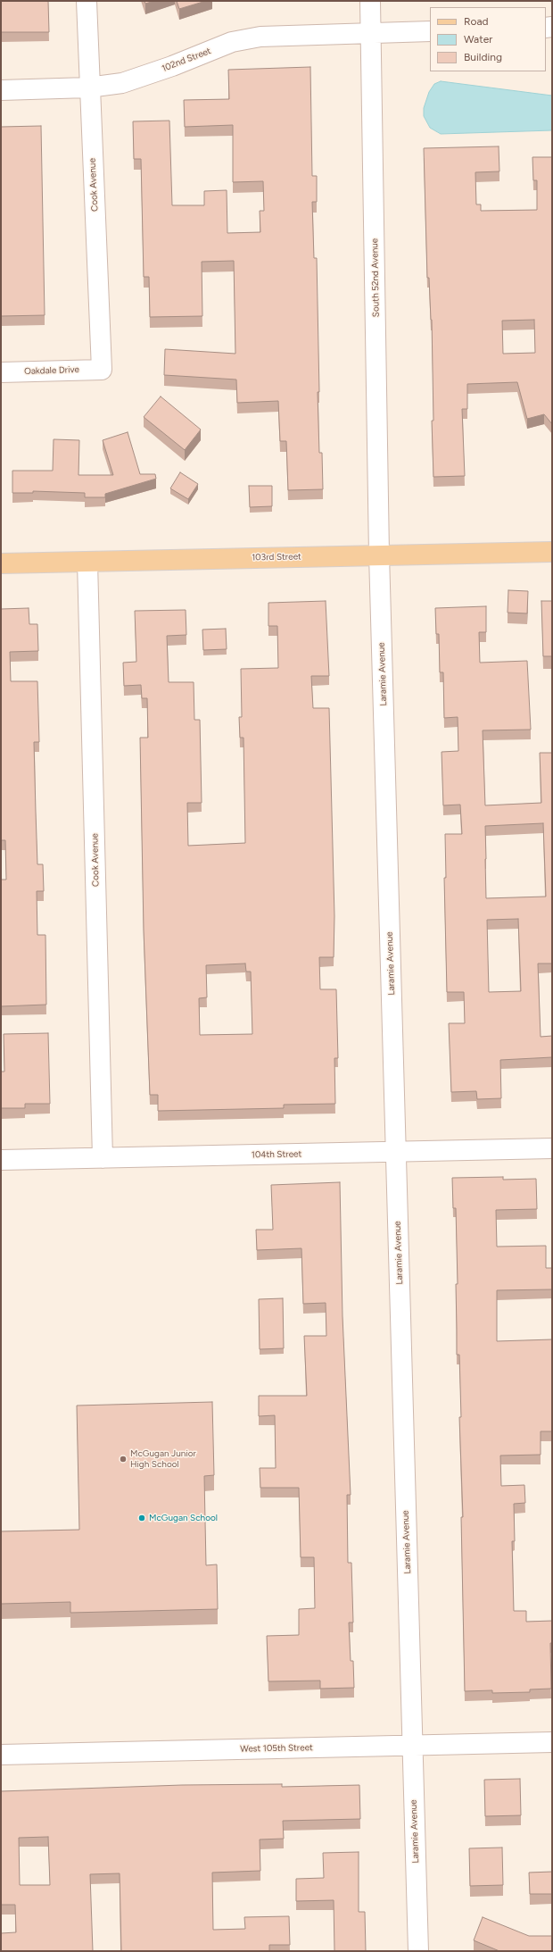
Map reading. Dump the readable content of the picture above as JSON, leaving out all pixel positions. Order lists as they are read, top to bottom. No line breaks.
{"streets":{"main road":["103rd Street"],"street":["102nd Street","Cook Avenue","South 52nd Avenue","Oakdale Drive","Laramie Avenue","104th Street","West 105th Street"]},"crossings":[["102nd Street","Cook Avenue"],["102nd Street","South 52nd Avenue"],["Cook Avenue","Oakdale Drive"],["Cook Avenue","103rd Street"],["Cook Avenue","104th Street"],["South 52nd Avenue","103rd Street"],["South 52nd Avenue","Laramie Avenue"],["103rd Street","Laramie Avenue"],["Laramie Avenue","104th Street"],["Laramie Avenue","West 105th Street"]],"places":["McGugan Junior High School","McGugan School"],"legend":["Road","Water","Building"]}
